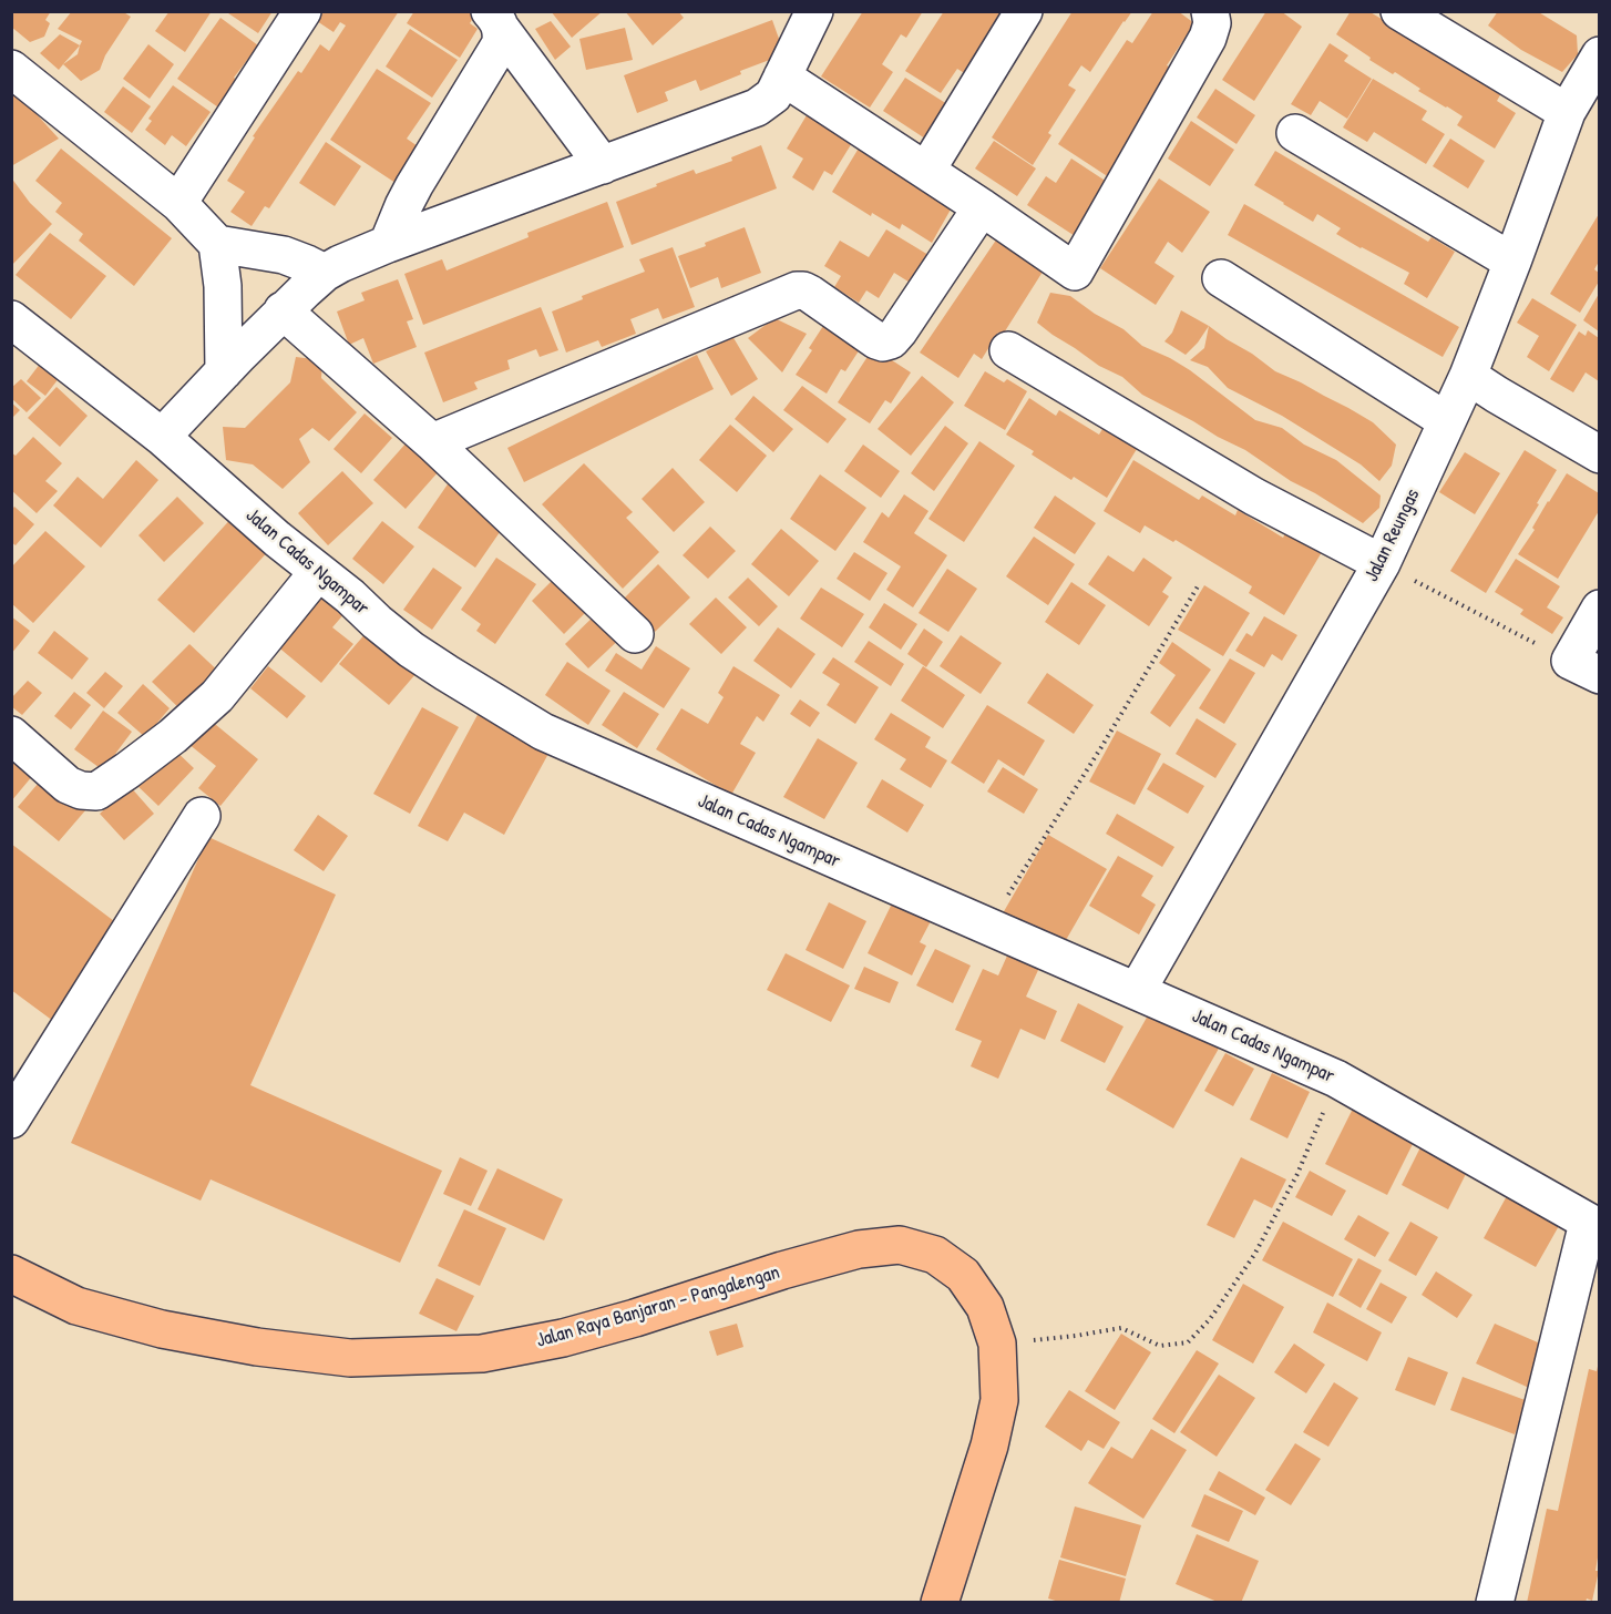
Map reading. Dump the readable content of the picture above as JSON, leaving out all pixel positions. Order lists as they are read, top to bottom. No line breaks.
{"streets":{"main road":["Jalan Raya Banjaran - Pangalengan"],"street":["Jalan Reungas","Jalan Cadas Ngampar"]},"crossings":[["Jalan Reungas","Jalan Cadas Ngampar"]]}
